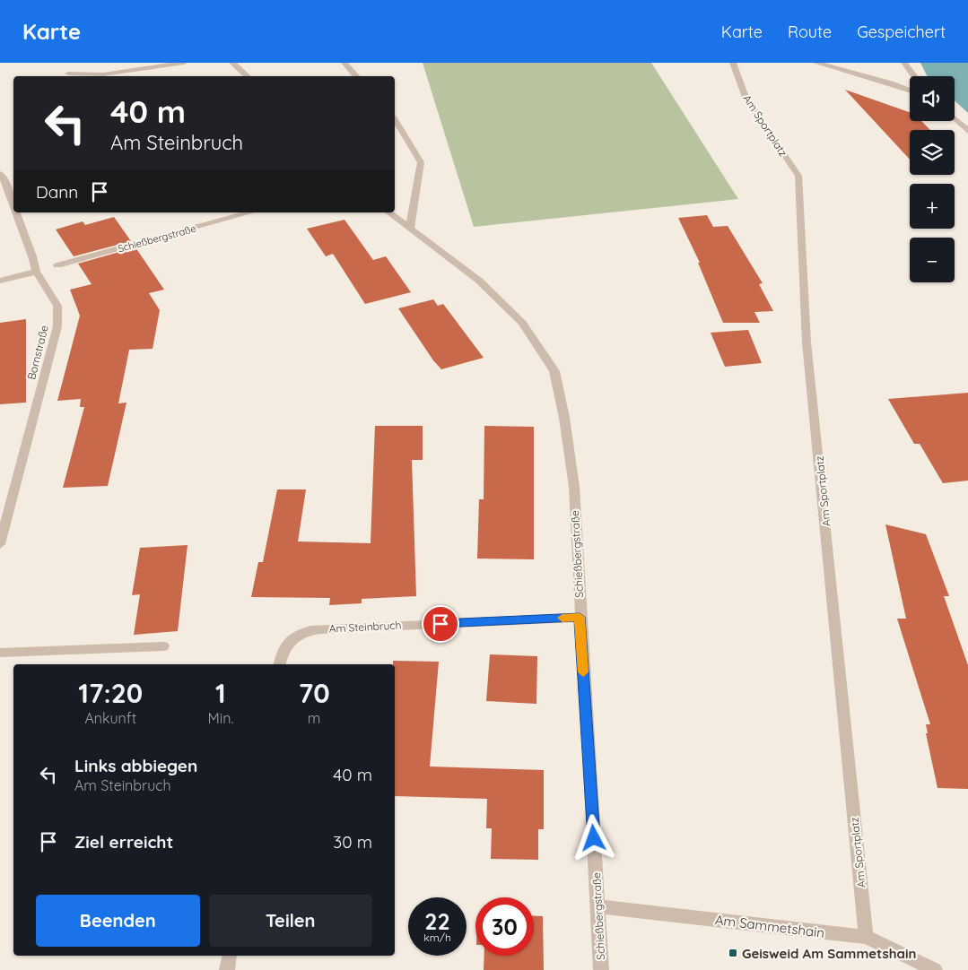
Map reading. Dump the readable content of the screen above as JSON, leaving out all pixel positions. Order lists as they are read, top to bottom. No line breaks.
{"streets":{"street":["Am Sportplatz","Schießbergstraße","Bornstraße","Am Steinbruch","Am Sammetshain"]},"crossings":[["Am Sportplatz","Am Sammetshain"],["Schießbergstraße","Am Steinbruch"],["Schießbergstraße","Am Sammetshain"]],"places":{"transit":["Geisweid Am Sammetshain"]},"page":{"header":"Karte","nav":["Karte","Route","Gespeichert"],"map_buttons":["+","−"],"turn":["40 m","Am Steinbruch"],"then":"Dann","eta":["17:20","Ankunft","1","Min.","70","m"],"list":[{"name":"Links abbiegen","note":"Am Steinbruch","value":"40 m"},{"name":"Ziel erreicht","value":"30 m"}],"buttons":["Beenden","Teilen"],"speed":"22 km/h","limit":"30"}}
